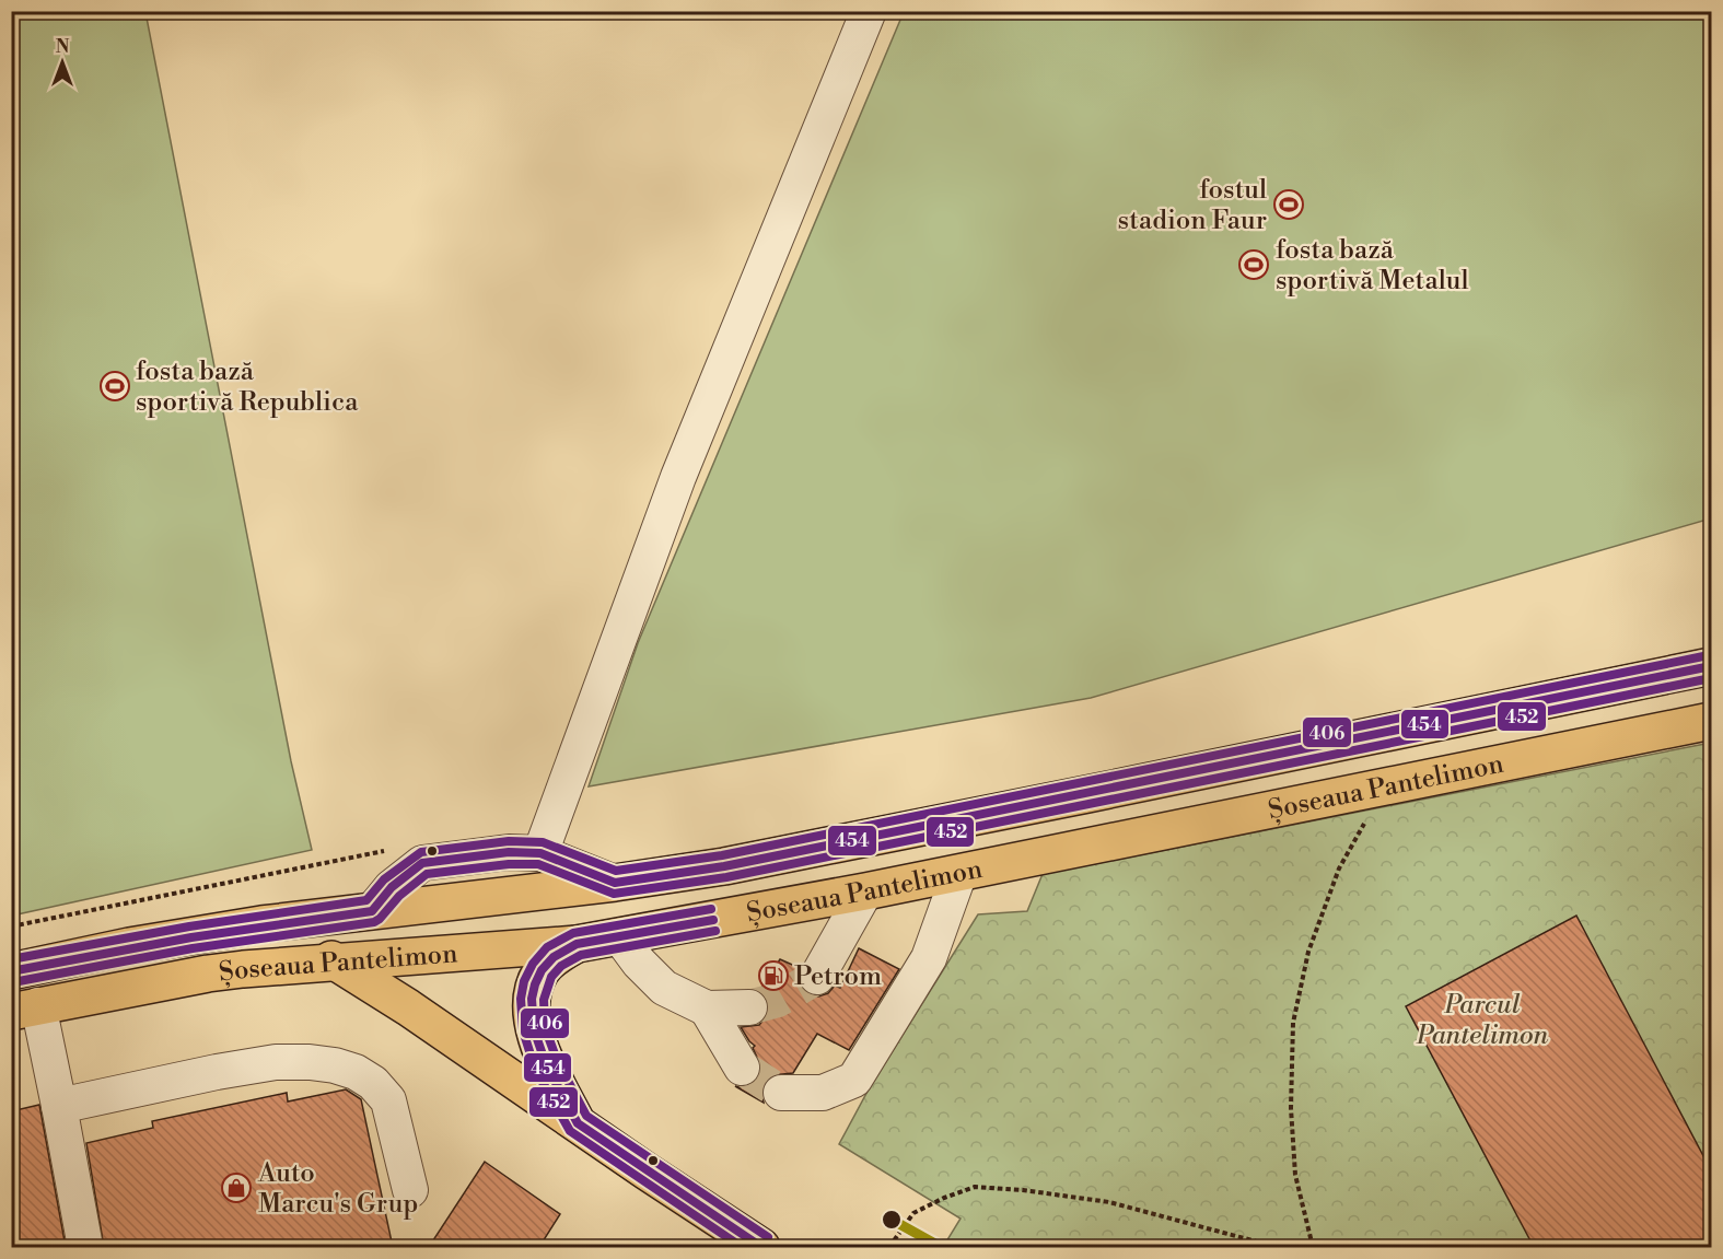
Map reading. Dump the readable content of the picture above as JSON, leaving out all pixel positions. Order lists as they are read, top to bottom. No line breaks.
{"streets":{"main road":["Șoseaua Pantelimon"]},"parks":["Parcul Pantelimon"],"places":{"sports":["fostul stadion Faur","fosta bază sportivă Metalul","fosta bază sportivă Republica"],"fuel station":["Petrom"],"shop":["Auto Marcu's Grup"]},"lines":["transit line 406","transit line 454","transit line 452"],"north":"top"}
